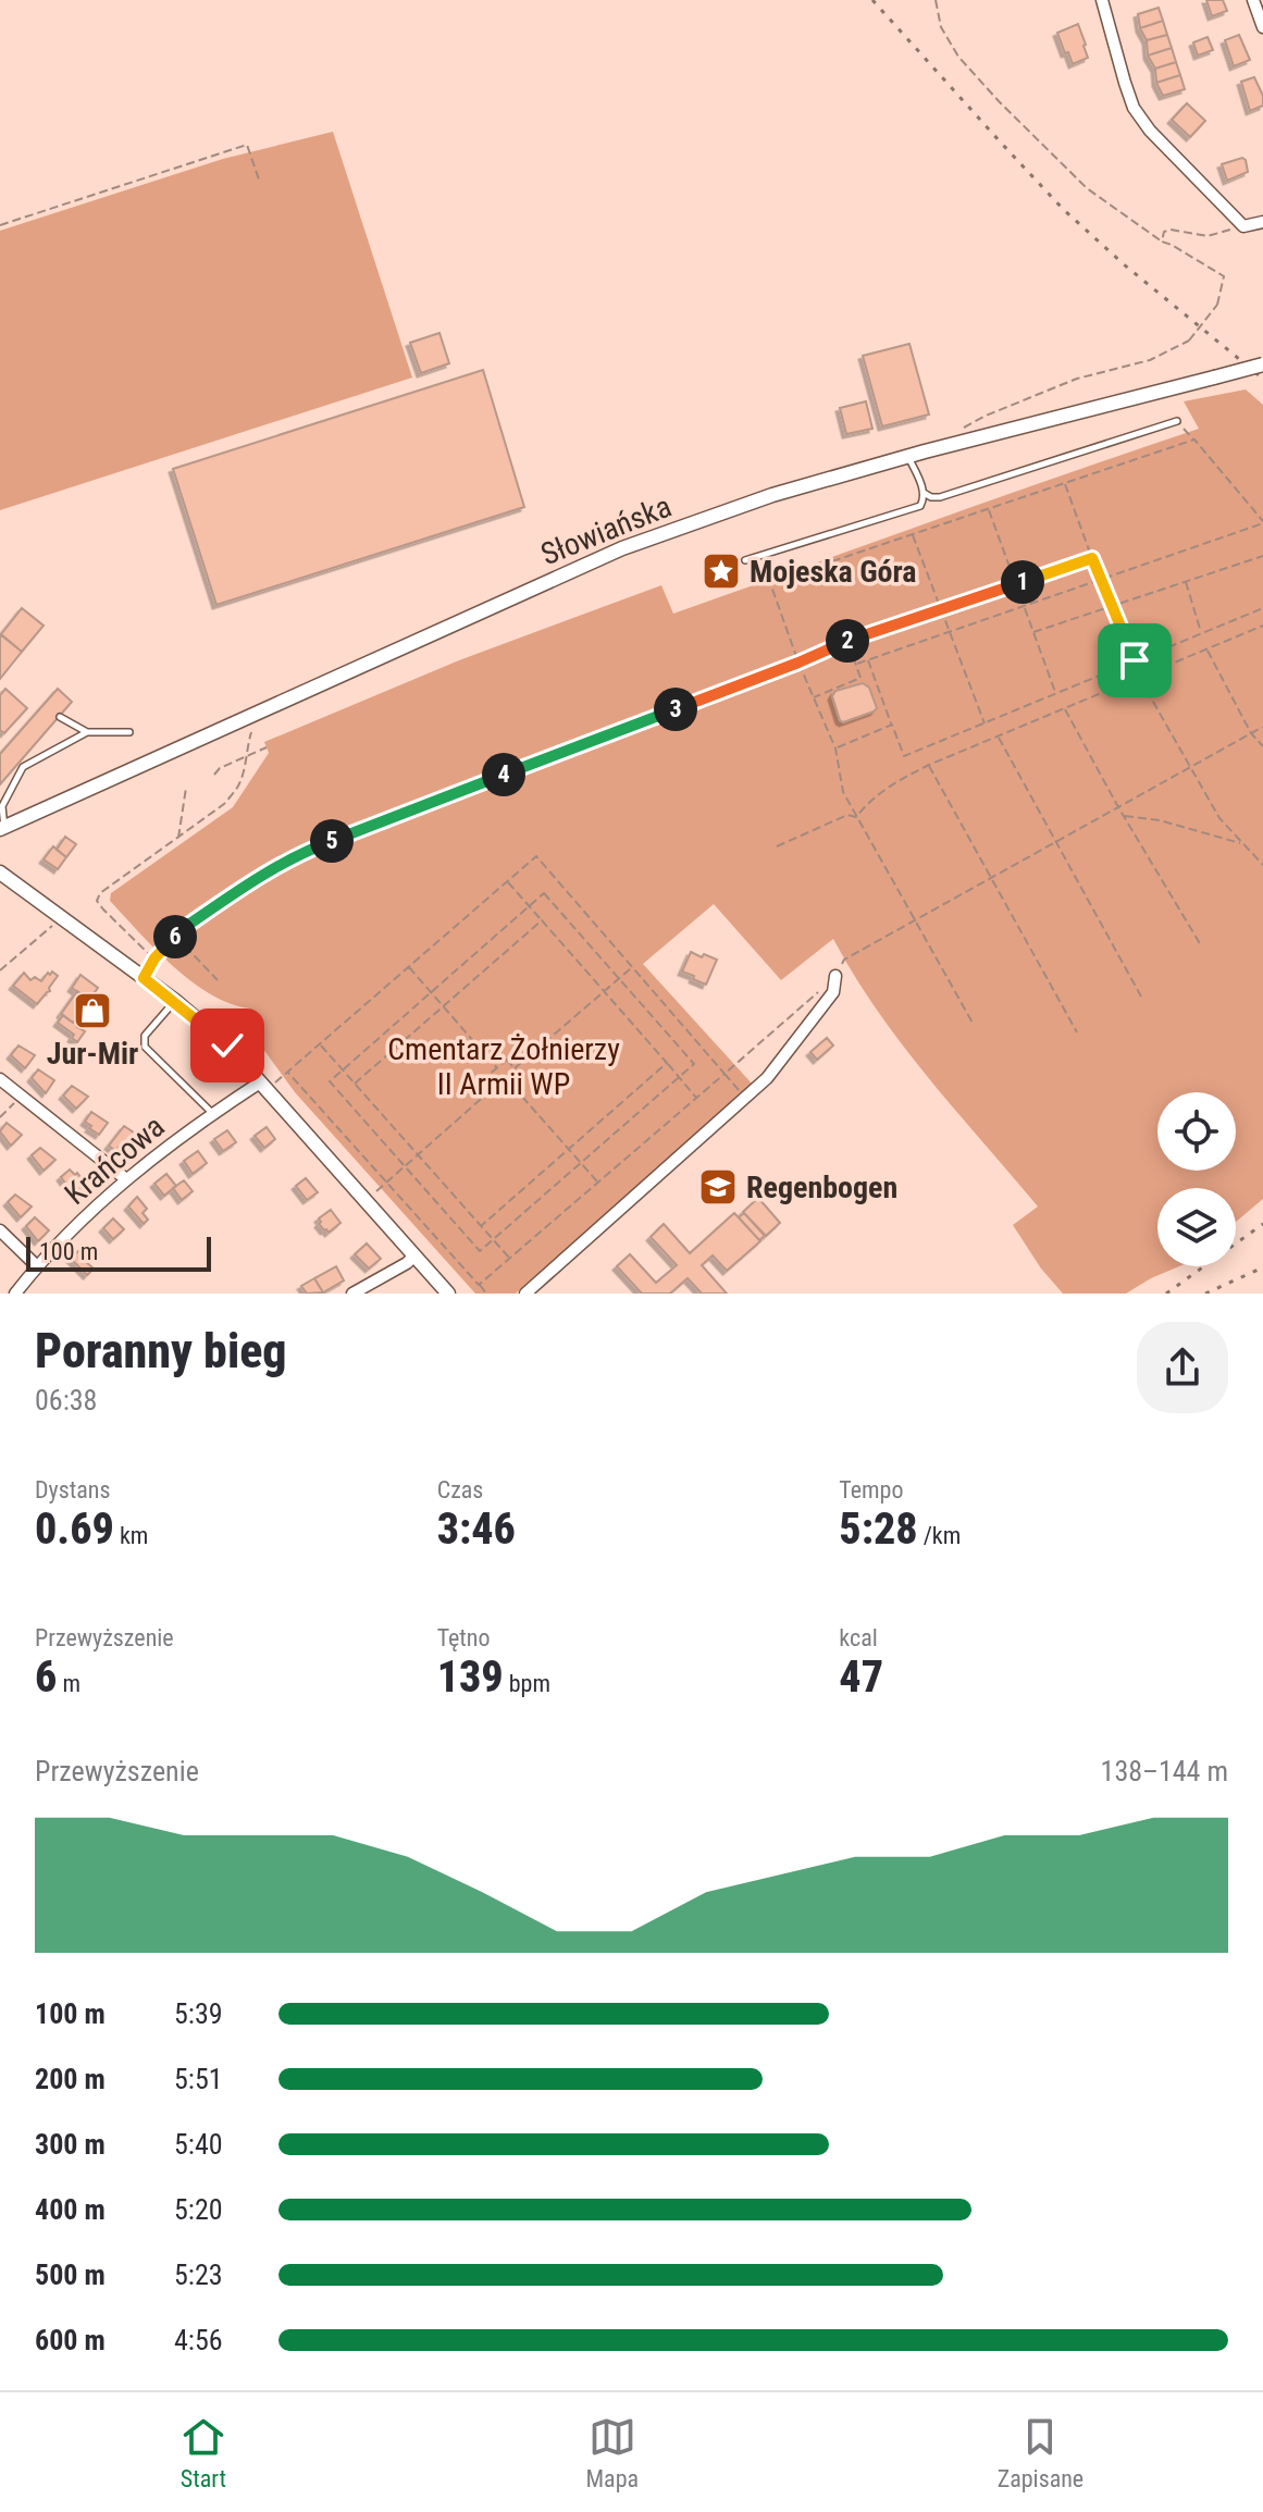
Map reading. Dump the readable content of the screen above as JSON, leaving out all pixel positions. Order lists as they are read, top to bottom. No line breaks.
{"streets":{"street":["Słowiańska","Krańcowa"]},"parks":["Cmentarz Żołnierzy II Armii WP"],"places":{"place":["Mojeska Góra"],"shop":["Jur-Mir"],"school or university":["Regenbogen"]},"scale_bar":"100 m","page":{"pins":["1","2","3","4","5","6"],"scale":"100 m","heading":["Poranny bieg","06:38"],"stats":[["Dystans","0.69 km"],["Czas","3:46"],["Tempo","5:28 /km"],["Przewyższenie","6 m"],["Tętno","139 bpm"],["kcal","47"]],"chart":["Przewyższenie","138–144 m"],"list":[{"name":"100 m","note":"5:39"},{"name":"200 m","note":"5:51"},{"name":"300 m","note":"5:40"},{"name":"400 m","note":"5:20"},{"name":"500 m","note":"5:23"},{"name":"600 m","note":"4:56"}],"tabs":["Start","Mapa","Zapisane"]}}
